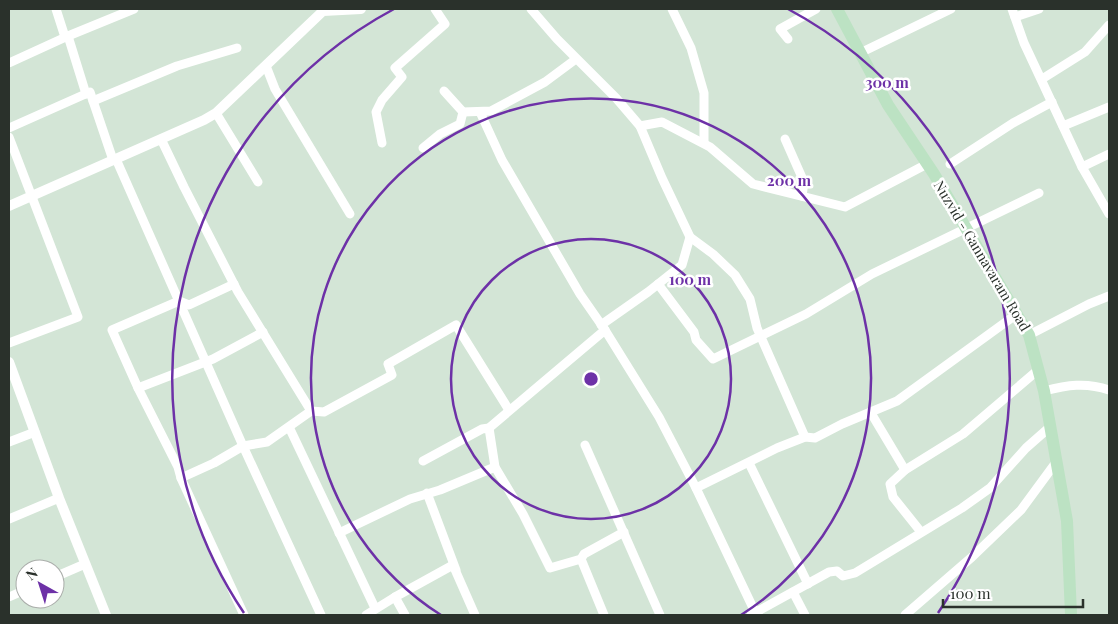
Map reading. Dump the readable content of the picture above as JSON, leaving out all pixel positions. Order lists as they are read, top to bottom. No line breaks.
{"streets":{"main road":["Nuzvid - Gannavaram Road"]},"scale_bar":"100 m","north":"top left","rings":["300 m","200 m","100 m"]}
